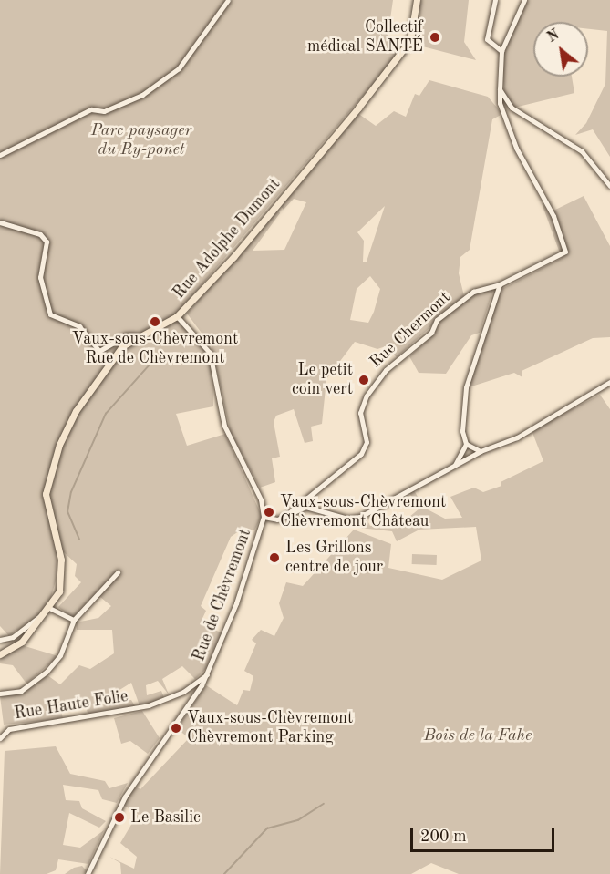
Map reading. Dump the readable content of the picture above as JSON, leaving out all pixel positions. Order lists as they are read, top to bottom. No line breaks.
{"streets":{"main road":["Rue Adolphe Dumont"],"street":["Rue Chermont","Rue de Chèvremont","Rue Haute Folie"]},"crossings":[["Rue Adolphe Dumont","Rue de Chèvremont"],["Rue de Chèvremont","Rue Haute Folie"]],"parks":["Parc paysager du Ry-ponet","Bois de la Fahe"],"places":["Collectif médical SANTÉ","Vaux-sous-Chèvremont Rue de Chèvremont","Le petit coin vert","Vaux-sous-Chèvremont Chèvremont Château","Les Grillons centre de jour","Vaux-sous-Chèvremont Chèvremont Parking","Le Basilic"],"scale_bar":"200 m","north":"top left"}
